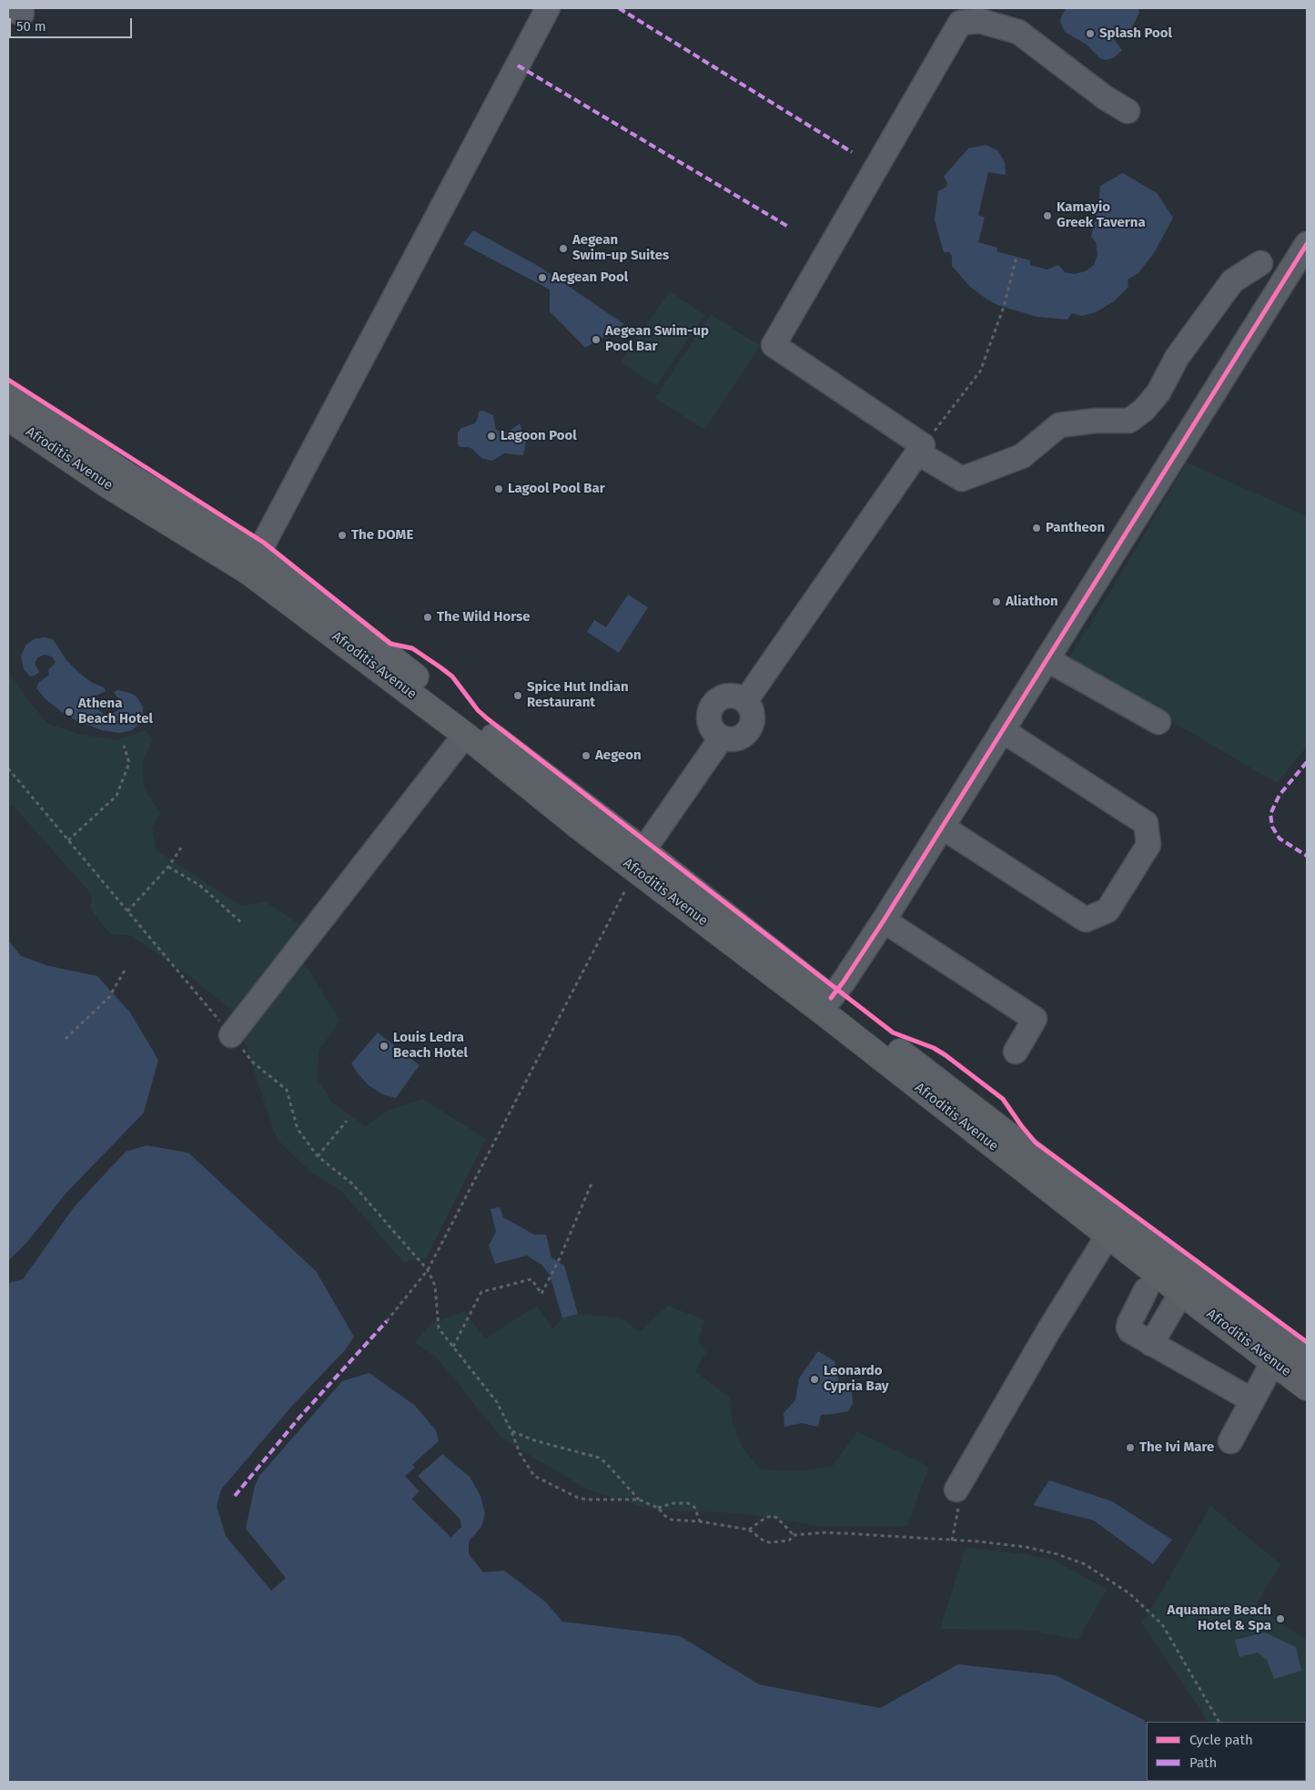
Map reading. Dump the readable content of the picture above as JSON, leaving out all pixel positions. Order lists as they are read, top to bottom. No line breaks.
{"streets":{"main road":["Afroditis Avenue"]},"places":["Splash Pool","Kamayio Greek Taverna","Aegean Swim-up Suites","Aegean Pool","Aegean Swim-up Pool Bar","Lagoon Pool","Lagool Pool Bar","Pantheon","The DOME","Aliathon","The Wild Horse","Spice Hut Indian Restaurant","Athena Beach Hotel","Aegeon","Louis Ledra Beach Hotel","Leonardo Cypria Bay","The Ivi Mare","Aquamare Beach Hotel & Spa"],"legend":["Cycle path","Path"],"scale_bar":"50 m"}
